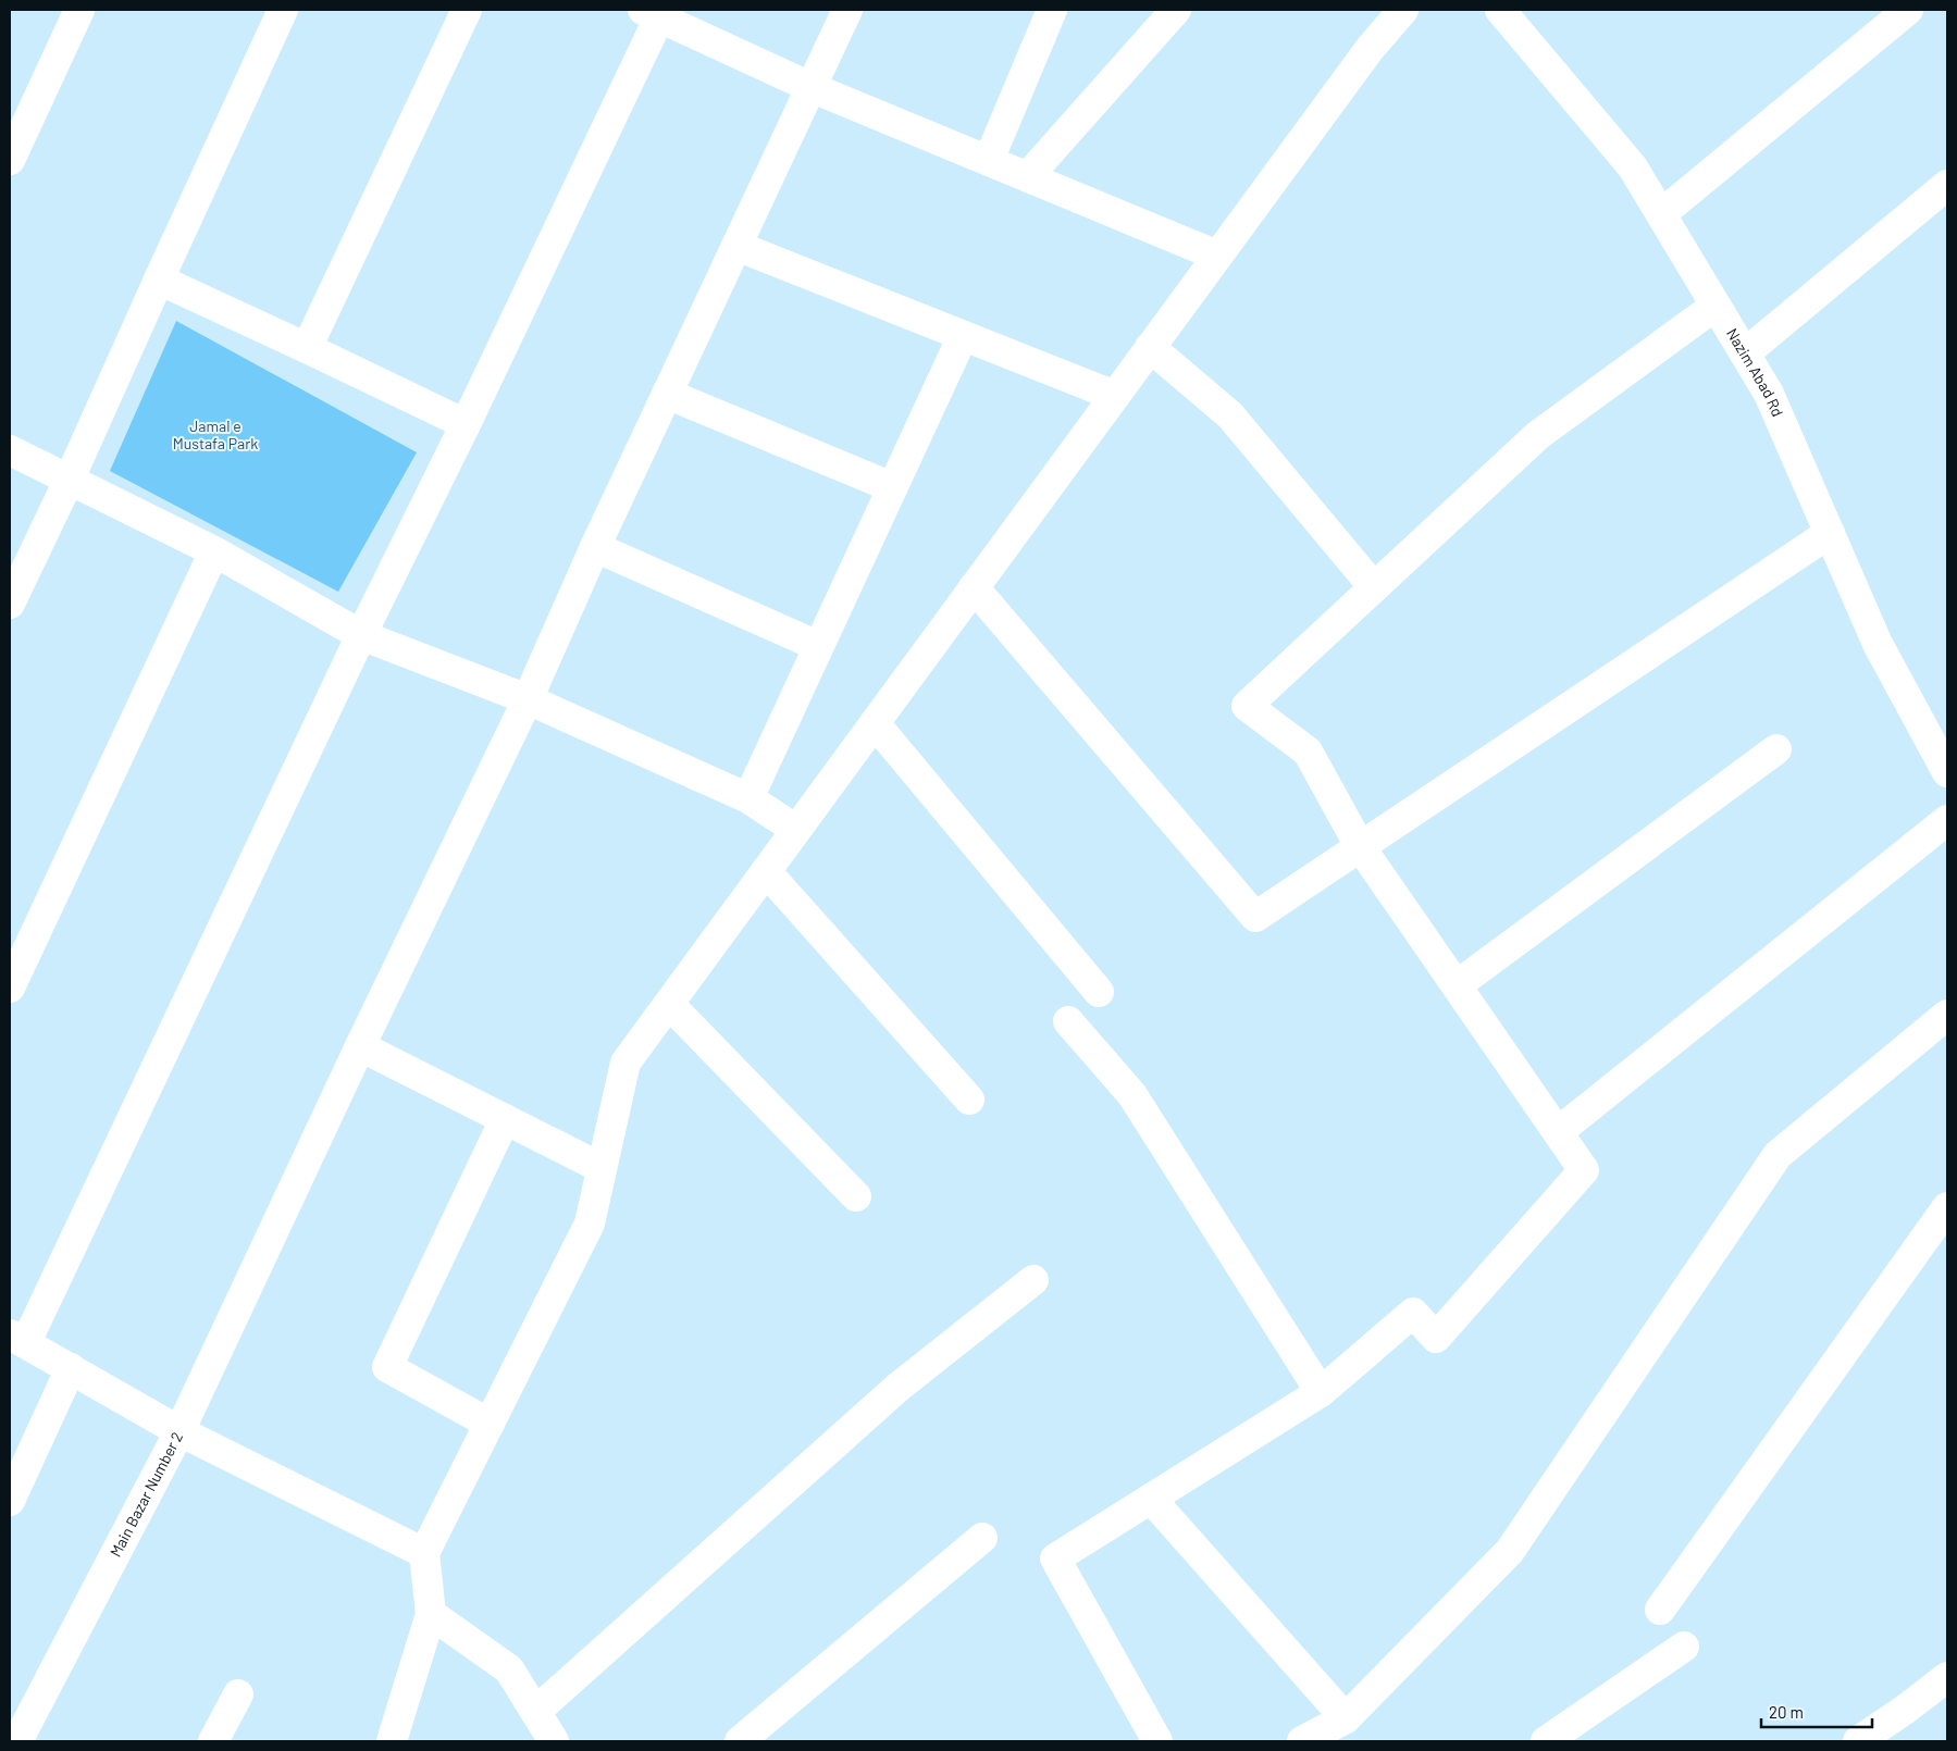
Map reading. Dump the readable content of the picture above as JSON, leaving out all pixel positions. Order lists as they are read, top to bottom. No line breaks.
{"streets":{"street":["Nazim Abad Rd","Main Bazar Number 2"]},"parks":["Jamal e Mustafa Park"],"scale_bar":"20 m"}
